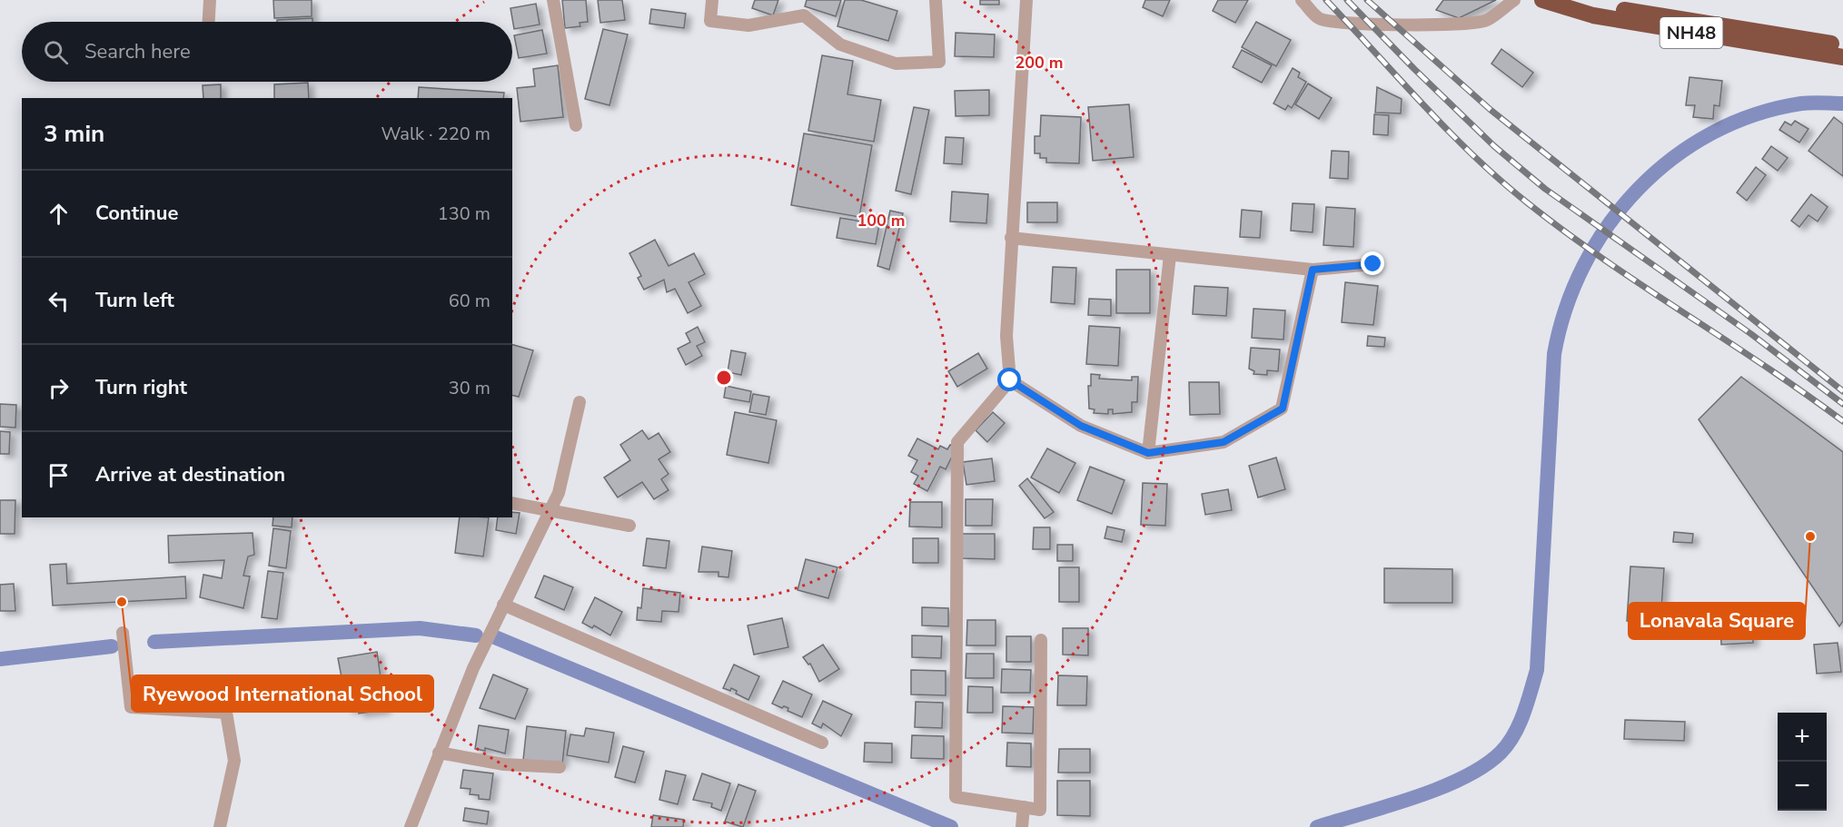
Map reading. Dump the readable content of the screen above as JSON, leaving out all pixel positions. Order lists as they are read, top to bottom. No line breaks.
{"streets":{"highway":["NH48"]},"places":["Lonavala Square","Ryewood International School"],"page":{"search":"Search here","heading":["3 min","Walk · 220 m"],"list":[["Continue","130 m"],["Turn left","60 m"],["Turn right","30 m"],"Arrive at destination"],"map_buttons":["+","−"]},"rings":["200 m","100 m"]}
